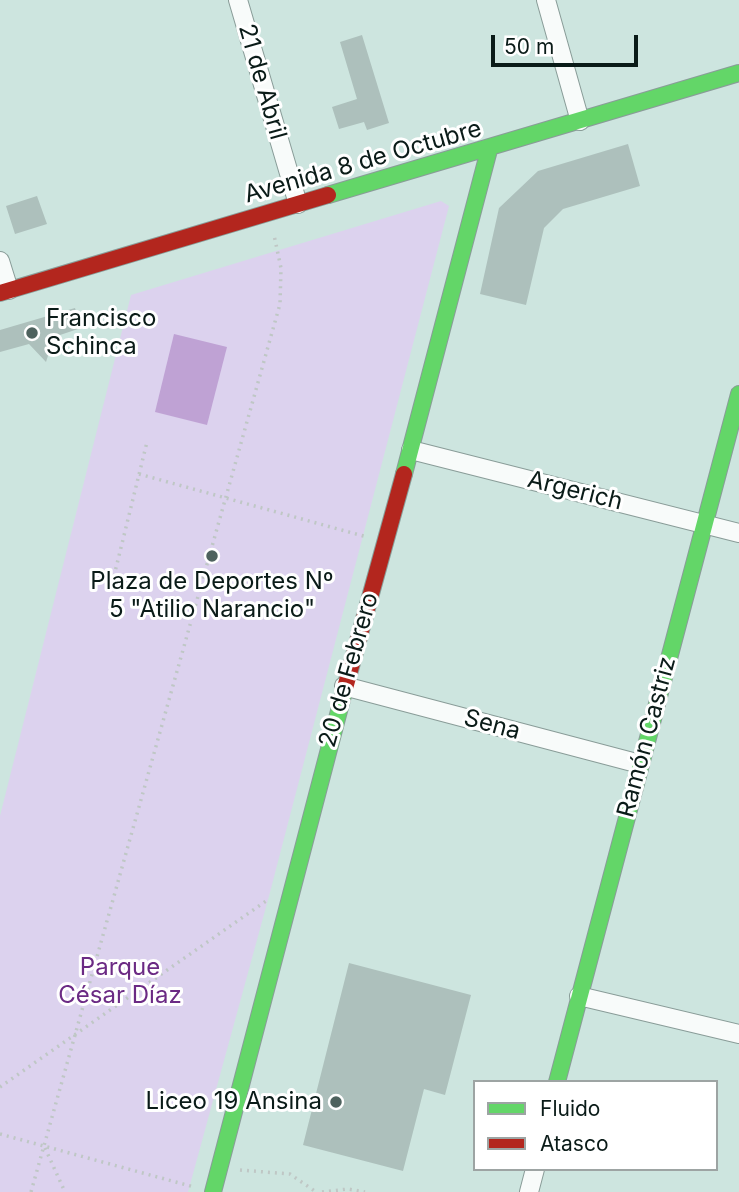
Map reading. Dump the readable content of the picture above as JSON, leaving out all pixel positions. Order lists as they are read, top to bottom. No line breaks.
{"streets":{"main road":["Avenida 8 de Octubre","20 de Febrero","Ramón Castriz"],"street":["21 de Abril","Argerich","Sena"]},"crossings":[["21 de Abril","Avenida 8 de Octubre"],["Avenida 8 de Octubre","20 de Febrero"],["Argerich","20 de Febrero"],["Argerich","Ramón Castriz"],["20 de Febrero","Sena"],["Sena","Ramón Castriz"]],"parks":["Parque César Díaz"],"places":["Francisco Schinca","Plaza de Deportes Nº 5 \"Atilio Narancio\"","Liceo 19 Ansina"],"legend":["Fluido","Atasco"],"scale_bar":"50 m"}
